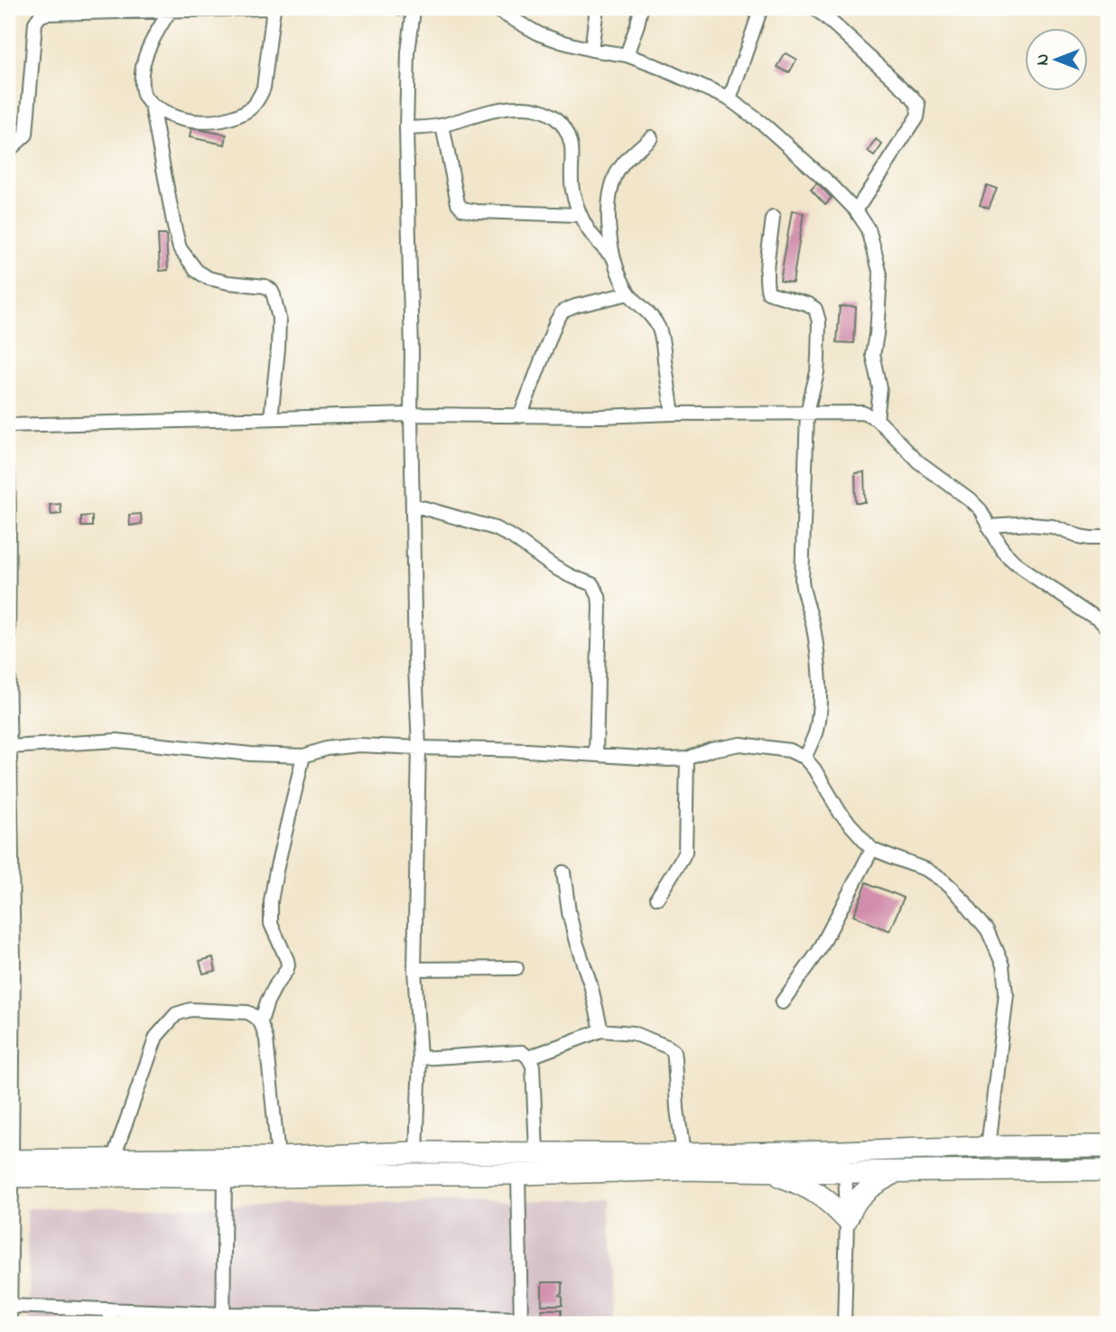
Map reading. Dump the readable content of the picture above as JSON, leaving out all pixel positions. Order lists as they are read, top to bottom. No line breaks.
{"north":"left"}
